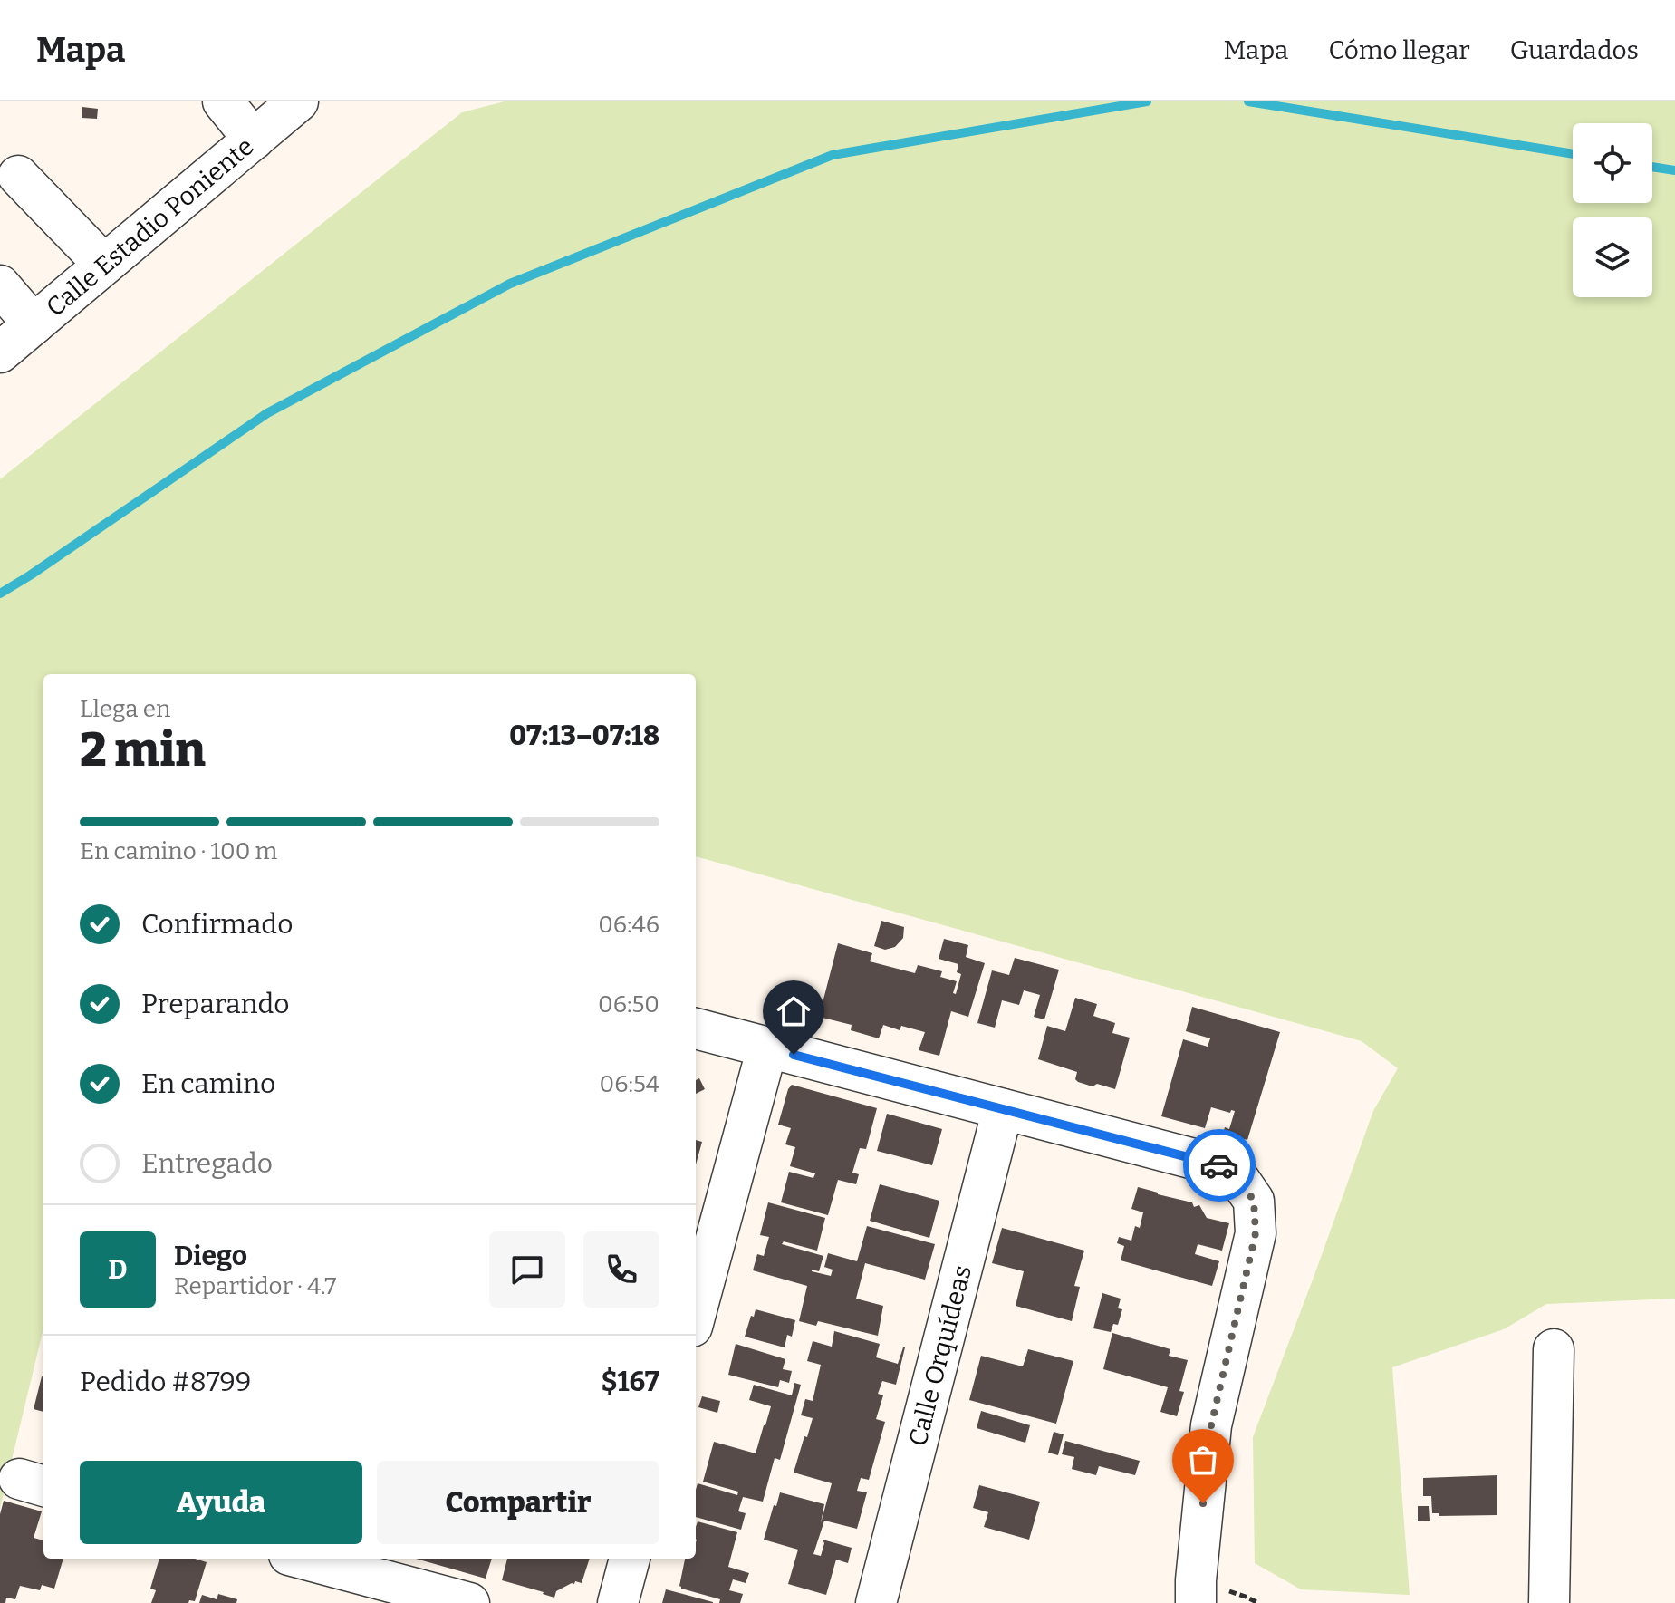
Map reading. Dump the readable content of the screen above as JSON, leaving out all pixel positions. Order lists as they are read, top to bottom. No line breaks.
{"streets":{"street":["Calle Estadio Poniente","Calle Orquídeas"]},"page":{"header":"Mapa","nav":["Mapa","Cómo llegar","Guardados"],"heading":["2 min","Llega en","07:13–07:18"],"panel":["Diego","Repartidor · 4.7","Pedido #8799","$167"],"bar":"En camino · 100 m","list":[["Confirmado","06:46"],["Preparando","06:50"],["En camino","06:54"],"Entregado"],"round":"D","buttons":["Ayuda","Compartir"]}}
